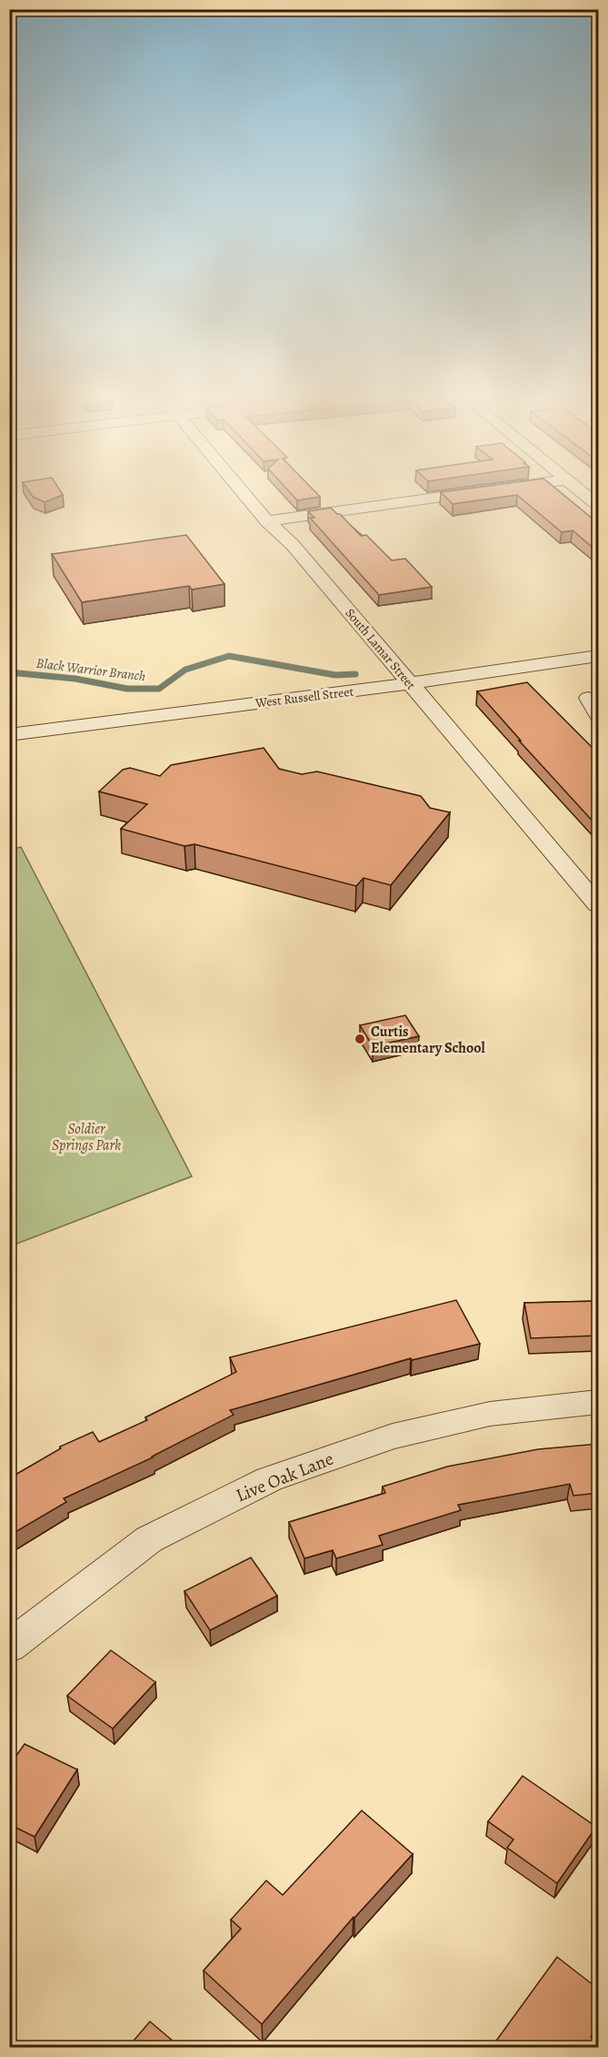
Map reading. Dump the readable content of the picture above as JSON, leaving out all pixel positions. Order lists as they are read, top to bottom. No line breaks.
{"streets":{"street":["South Lamar Street","West Russell Street","Live Oak Lane"]},"crossings":[["South Lamar Street","West Russell Street"]],"water":["Black Warrior Branch"],"parks":["Soldier Springs Park"],"places":["Curtis Elementary School"]}
